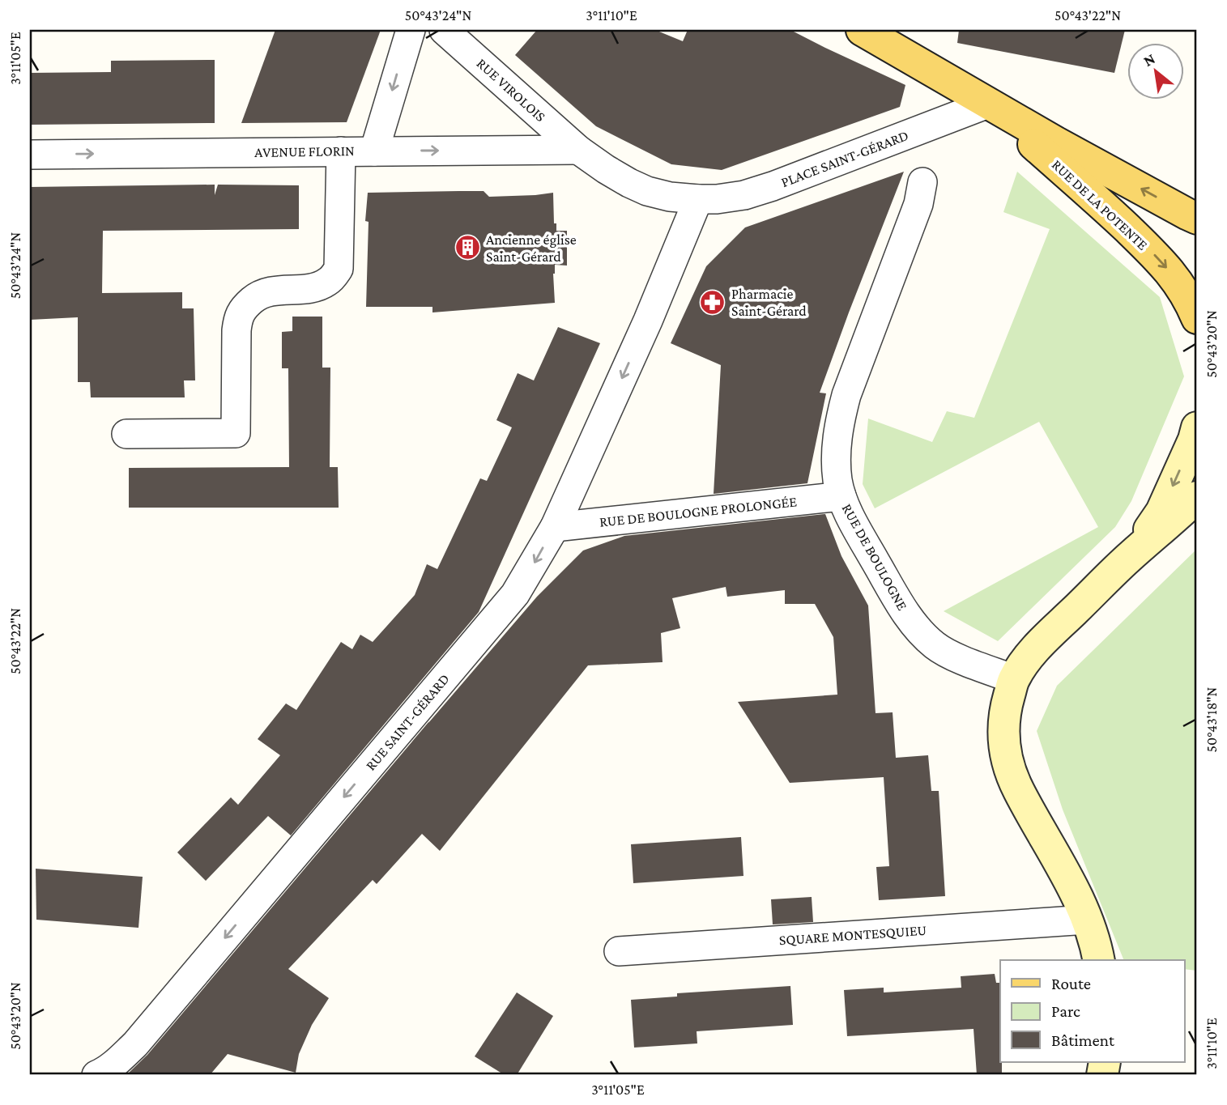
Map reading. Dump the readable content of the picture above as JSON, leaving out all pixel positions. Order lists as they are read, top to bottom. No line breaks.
{"streets":{"main road":["RUE DE LA POTENTE"],"street":["RUE VIROLOIS","AVENUE FLORIN","PLACE SAINT-GÉRARD","RUE DE BOULOGNE PROLONGÉE","RUE DE BOULOGNE","RUE SAINT-GÉRARD","SQUARE MONTESQUIEU"]},"crossings":[["RUE VIROLOIS","AVENUE FLORIN"],["RUE VIROLOIS","PLACE SAINT-GÉRARD"],["AVENUE FLORIN","PLACE SAINT-GÉRARD"],["PLACE SAINT-GÉRARD","RUE DE LA POTENTE"],["PLACE SAINT-GÉRARD","RUE SAINT-GÉRARD"],["RUE DE BOULOGNE PROLONGÉE","RUE DE BOULOGNE"],["RUE DE BOULOGNE PROLONGÉE","RUE SAINT-GÉRARD"]],"one_way":["AVENUE FLORIN","RUE SAINT-GÉRARD"],"places":{"building":["Ancienne église Saint-Gérard"],"pharmacy":["Pharmacie Saint-Gérard"]},"legend":["Route","Parc","Bâtiment"],"north":"top left","coordinates":["50°43'24\"N","3°11'10\"E","50°43'22\"N","3°11'05\"E","50°43'20\"N","50°43'18\"N"]}
